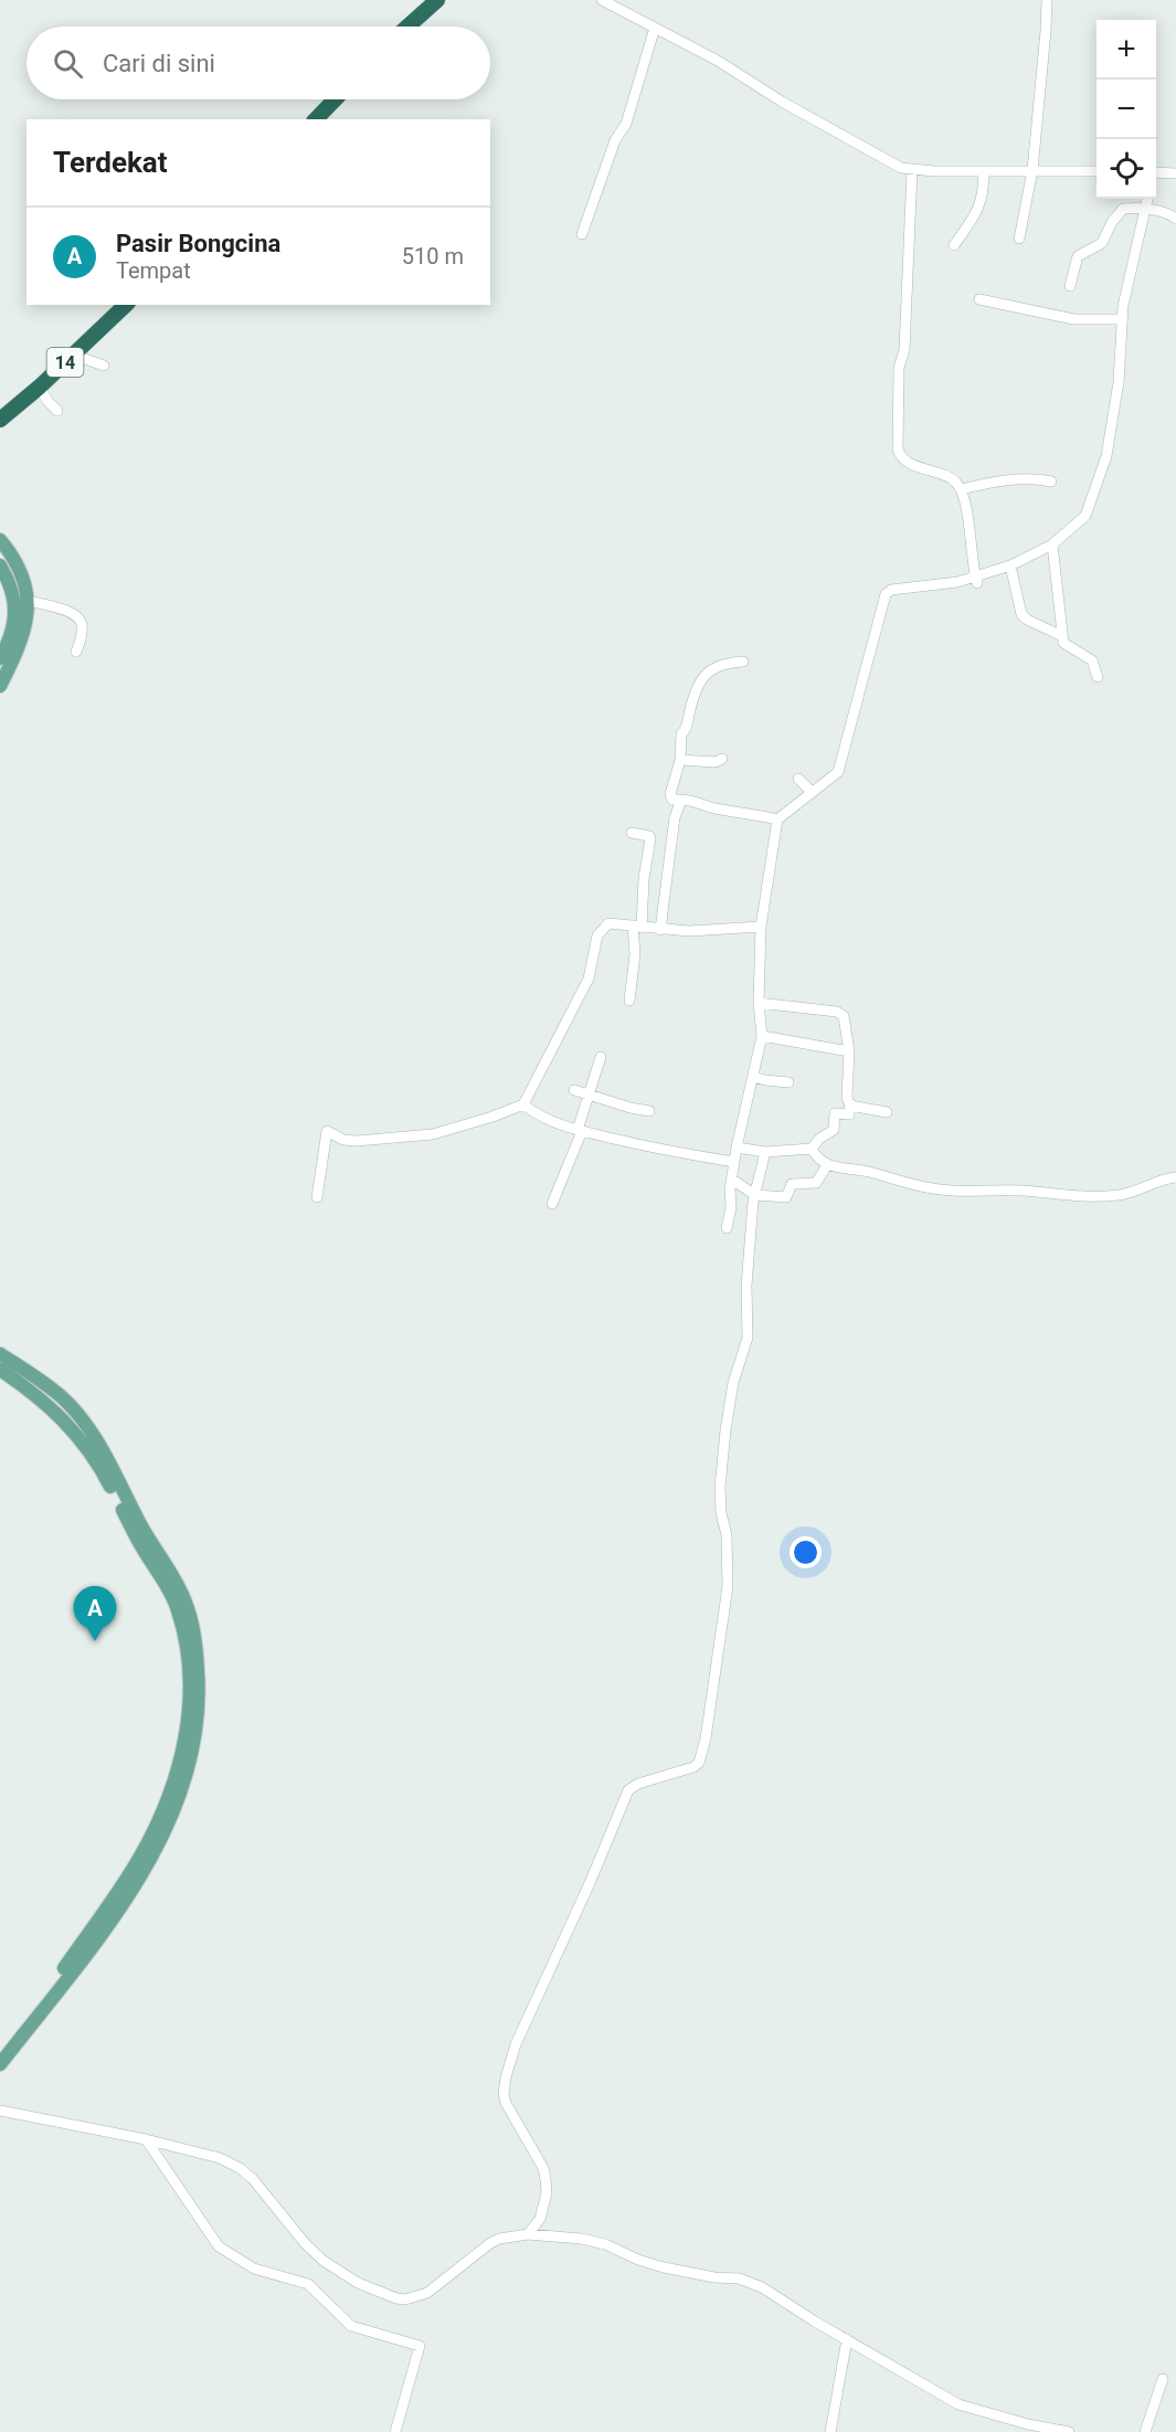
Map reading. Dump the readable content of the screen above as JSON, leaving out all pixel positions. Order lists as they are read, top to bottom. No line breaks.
{"streets":{"highway":["14"]},"page":{"map_buttons":["+","−"],"search":"Cari di sini","heading":"Terdekat","list":[{"mark":"A","name":"Pasir Bongcina","note":"Tempat","value":"510 m"}],"pins":"A"}}
